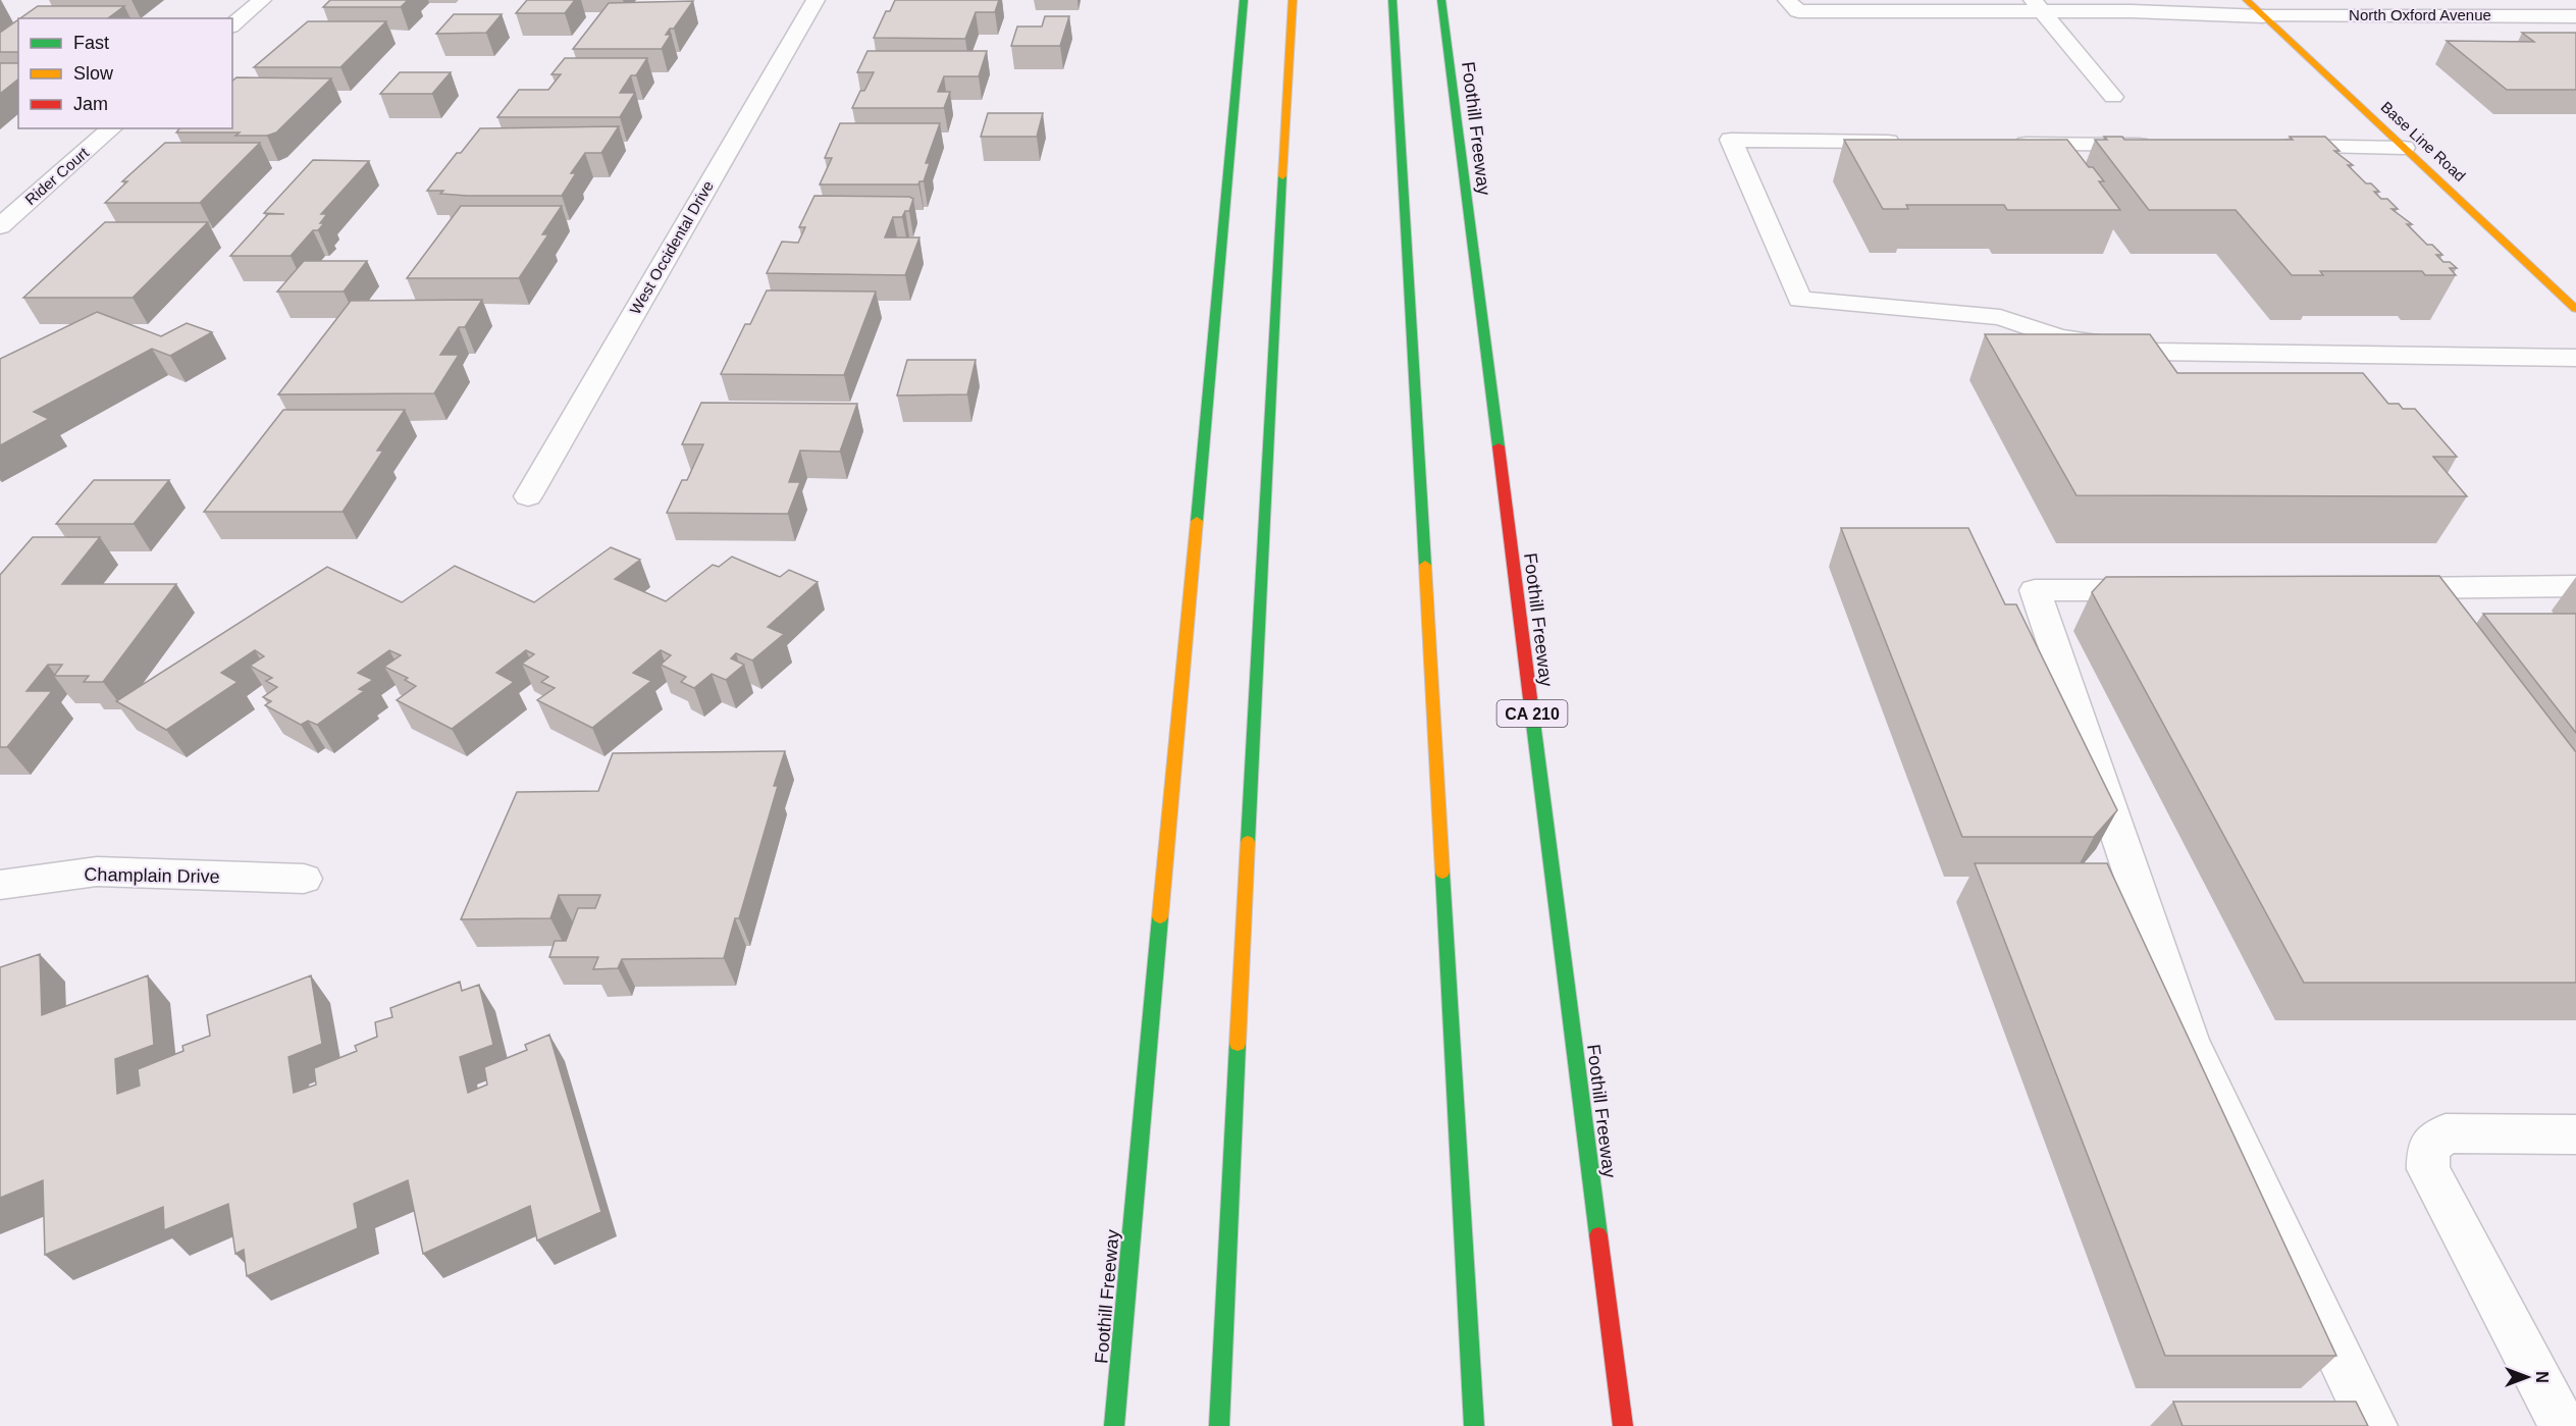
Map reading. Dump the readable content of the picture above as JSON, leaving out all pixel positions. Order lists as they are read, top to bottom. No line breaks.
{"streets":{"main road":["Foothill Freeway","Base Line Road","CA 210"],"street":["North Oxford Avenue","Rider Court","West Occidental Drive","Champlain Drive"]},"crossings":[["North Oxford Avenue","Base Line Road"]],"legend":["Fast","Slow","Jam"],"north":"right"}
